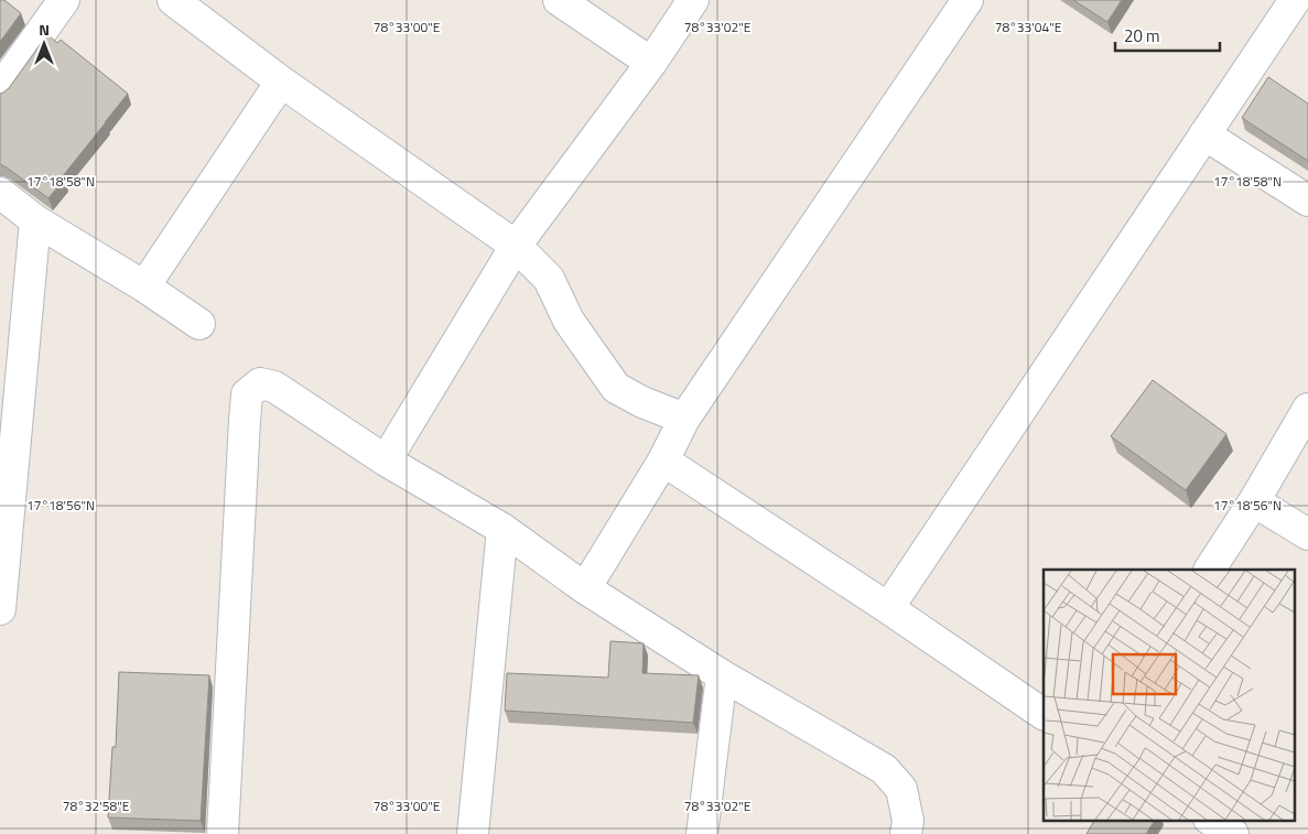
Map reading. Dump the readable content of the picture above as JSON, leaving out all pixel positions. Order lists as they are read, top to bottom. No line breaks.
{"scale_bar":"20 m","north":"top","coordinates":["78°33'00\"E","78°33'02\"E","78°33'04\"E","17°18'58\"N","17°18'56\"N","78°32'58\"E"]}
